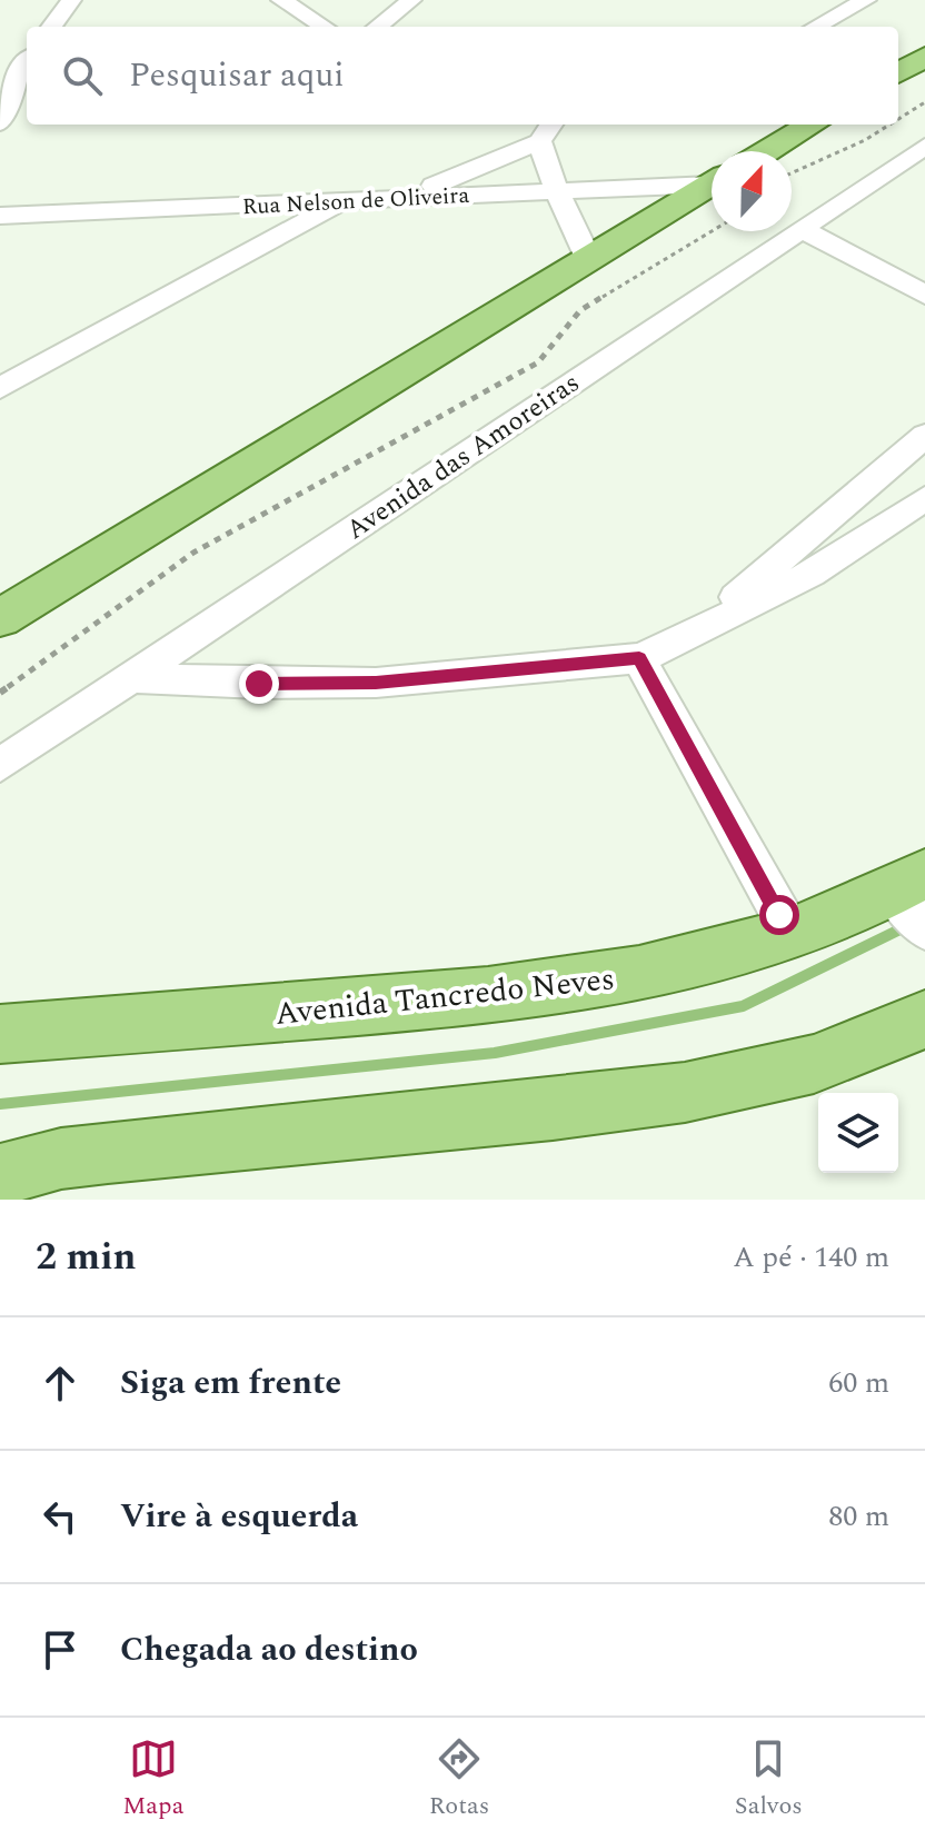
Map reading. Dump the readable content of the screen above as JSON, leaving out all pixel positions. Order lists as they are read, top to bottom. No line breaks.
{"streets":{"main road":["Avenida Tancredo Neves"],"street":["Rua Nelson de Oliveira","Avenida das Amoreiras"]},"north":"top","page":{"search":"Pesquisar aqui","heading":["2 min","A pé · 140 m"],"list":[["Siga em frente","60 m"],["Vire à esquerda","80 m"],"Chegada ao destino"],"nav":["Mapa","Rotas","Salvos"]}}
